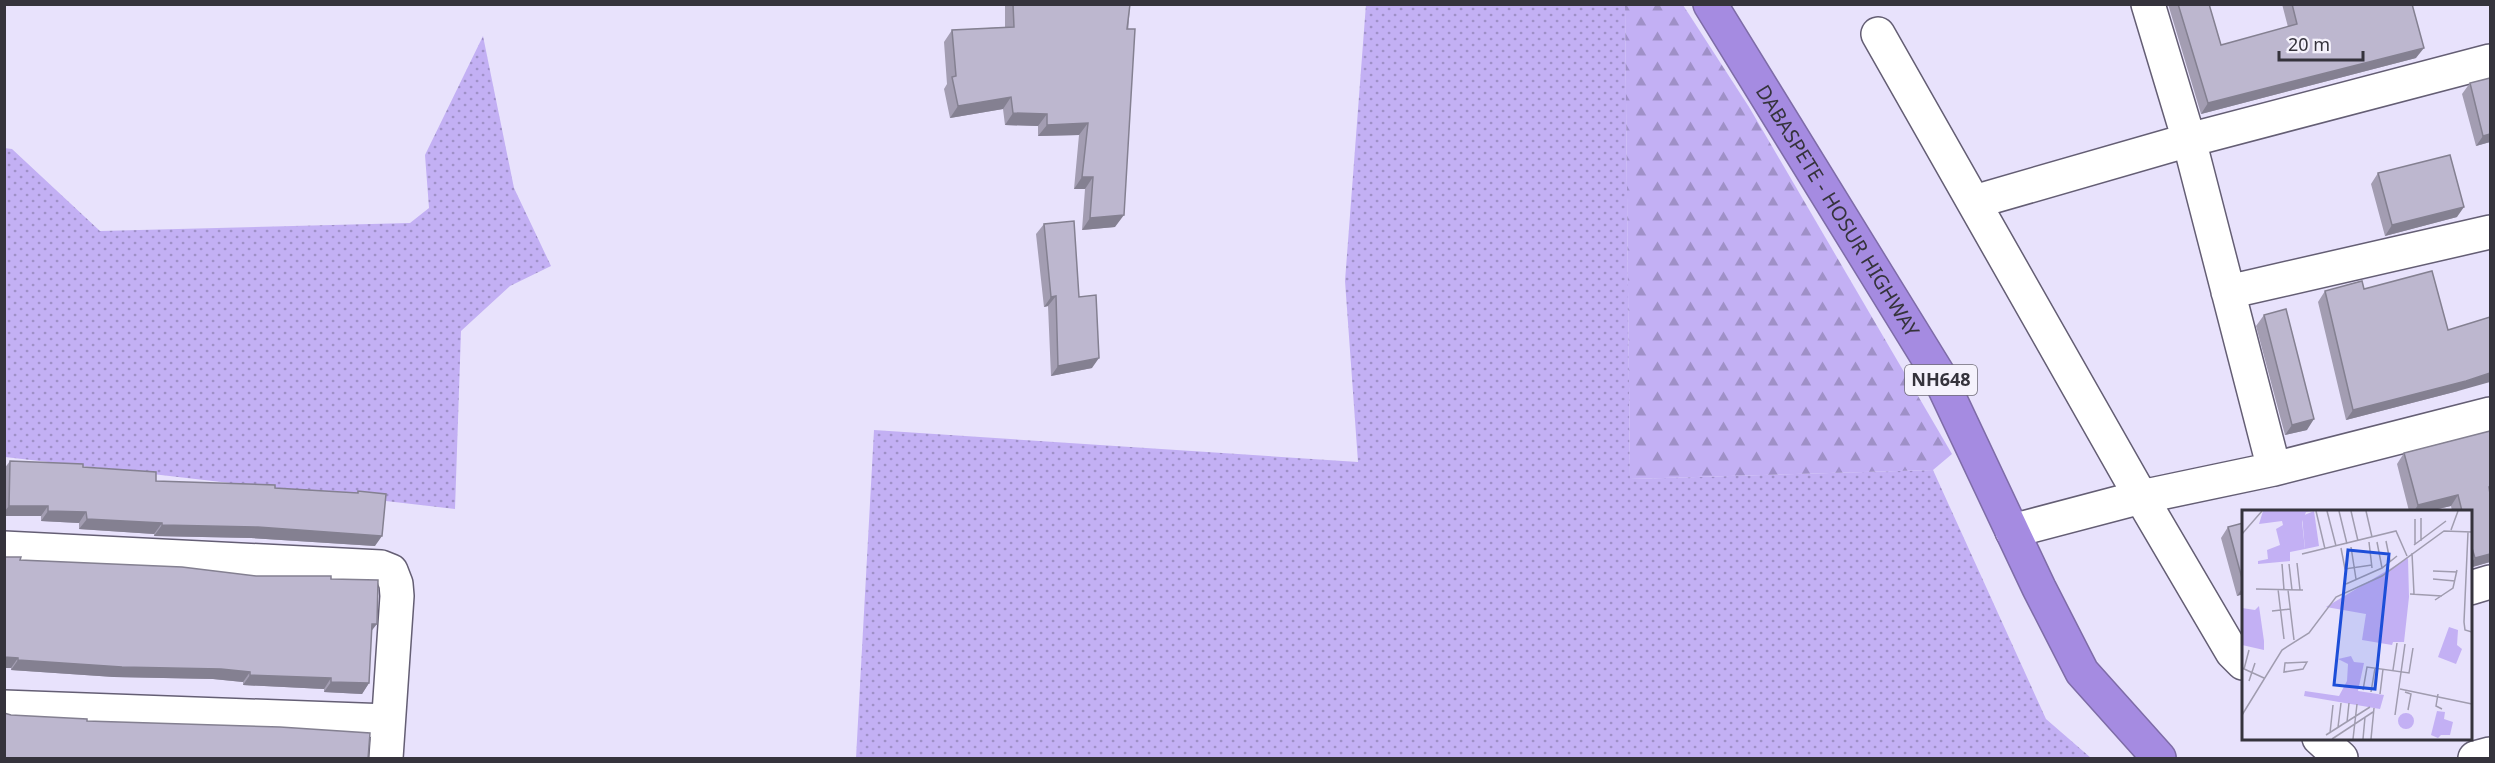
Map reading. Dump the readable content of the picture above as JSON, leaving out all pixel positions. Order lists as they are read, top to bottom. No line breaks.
{"streets":{"highway":["DABASPETE - HOSUR HIGHWAY","NH648"]},"scale_bar":"20 m"}
